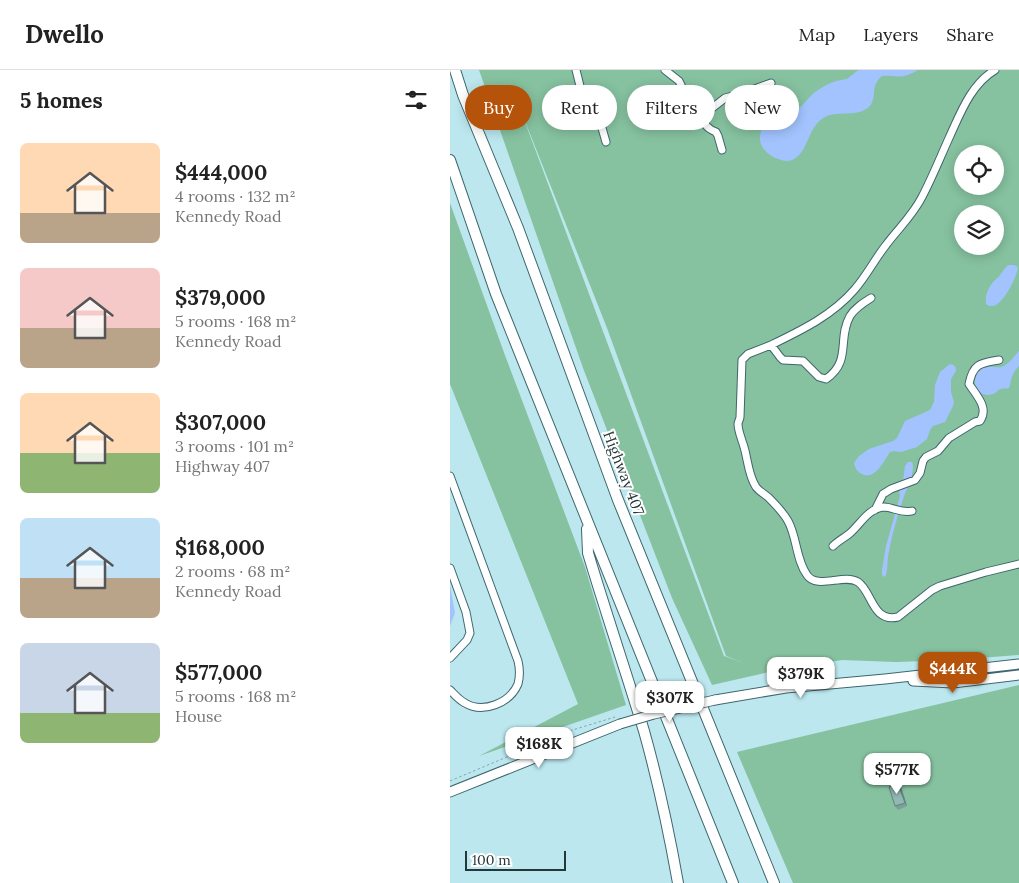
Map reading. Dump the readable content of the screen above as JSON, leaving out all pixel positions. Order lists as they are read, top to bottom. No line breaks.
{"streets":{"highway":["Highway 407"]},"scale_bar":"100 m","page":{"header":"Dwello","nav":["Map","Layers","Share"],"heading":"5 homes","chip":["Buy","Rent","Filters","New"],"list":[{"name":"$444,000","note":"4 rooms · 132 m² · Kennedy Road"},{"name":"$379,000","note":"5 rooms · 168 m² · Kennedy Road"},{"name":"$307,000","note":"3 rooms · 101 m² · Highway 407"},{"name":"$168,000","note":"2 rooms · 68 m² · Kennedy Road"},{"name":"$577,000","note":"5 rooms · 168 m² · House"}],"price":["$444K","$379K","$307K","$168K","$577K"],"scale":"100 m"}}
